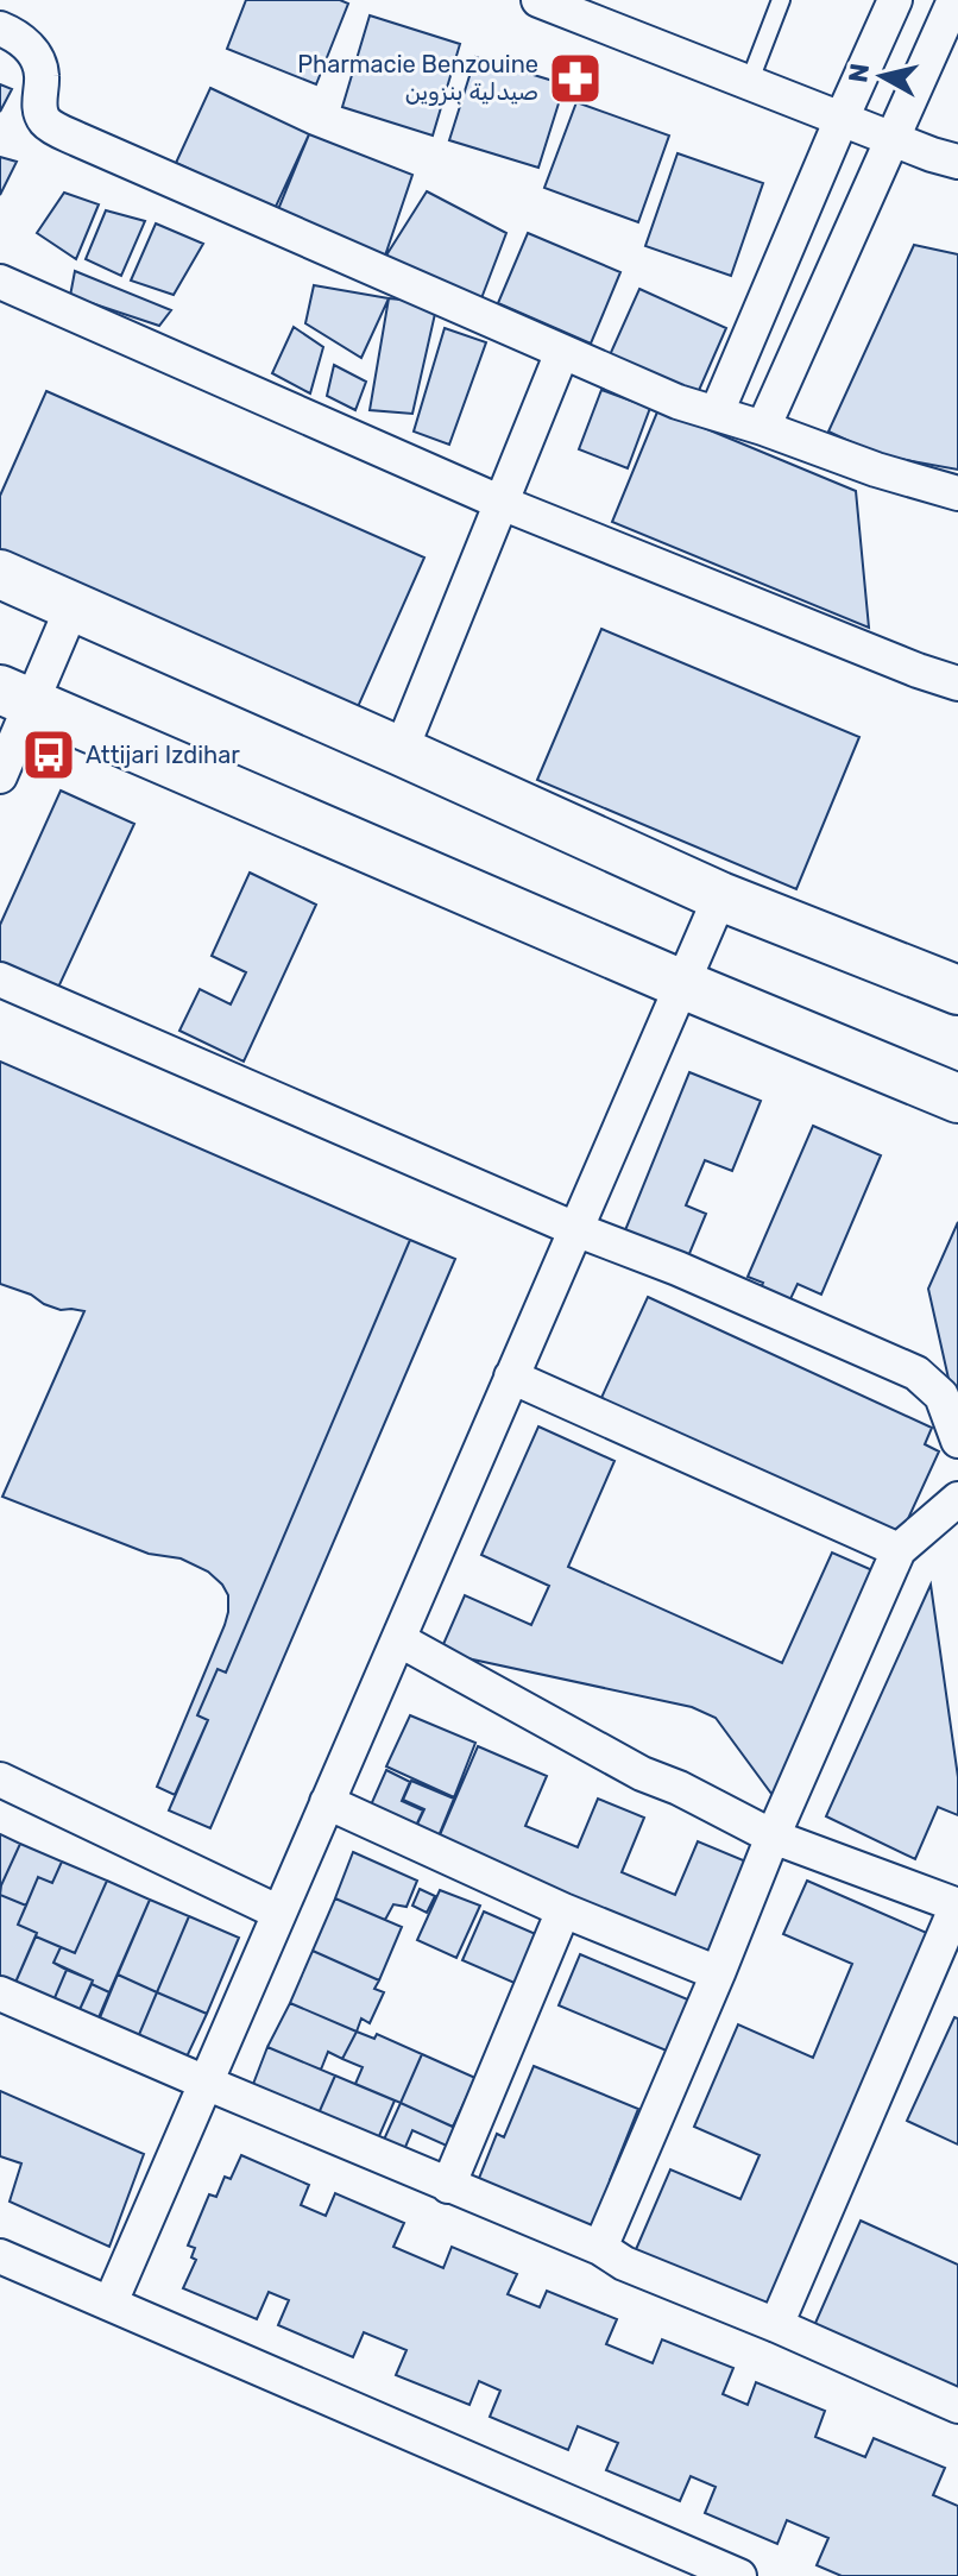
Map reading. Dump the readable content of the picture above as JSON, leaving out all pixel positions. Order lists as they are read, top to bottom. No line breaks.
{"places":{"pharmacy":["Pharmacie Benzouine صيدلية بنزوين"],"bus stop":["Attijari Izdihar"]},"north":"left"}
